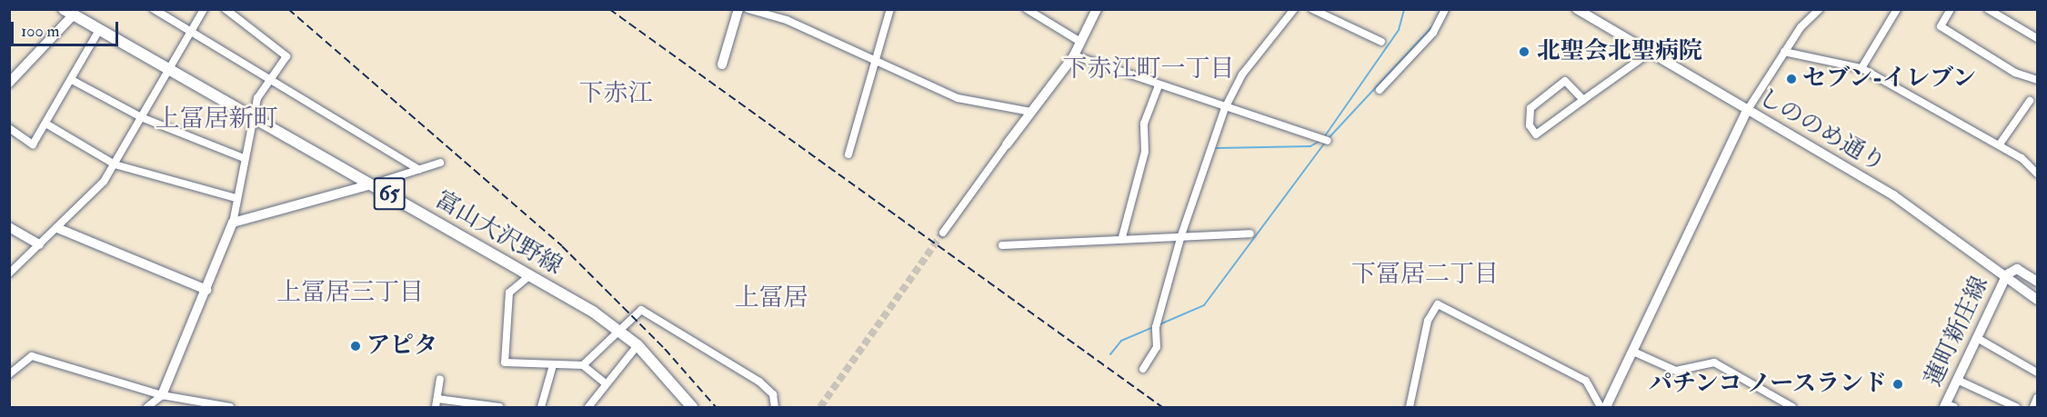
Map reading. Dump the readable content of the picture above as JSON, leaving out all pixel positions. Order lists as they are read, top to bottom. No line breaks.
{"streets":{"main road":["65","富山大沢野線"],"street":["しののめ通り","蓮町新庄線"]},"crossings":[["しののめ通り","蓮町新庄線"]],"districts":["下赤江町一丁目","下赤江","上冨居新町","下冨居二丁目","上冨居三丁目","上冨居"],"places":["北聖会北聖病院","セブン-イレブン","アピタ","パチンコ ノースランド"],"scale_bar":"100 m"}
